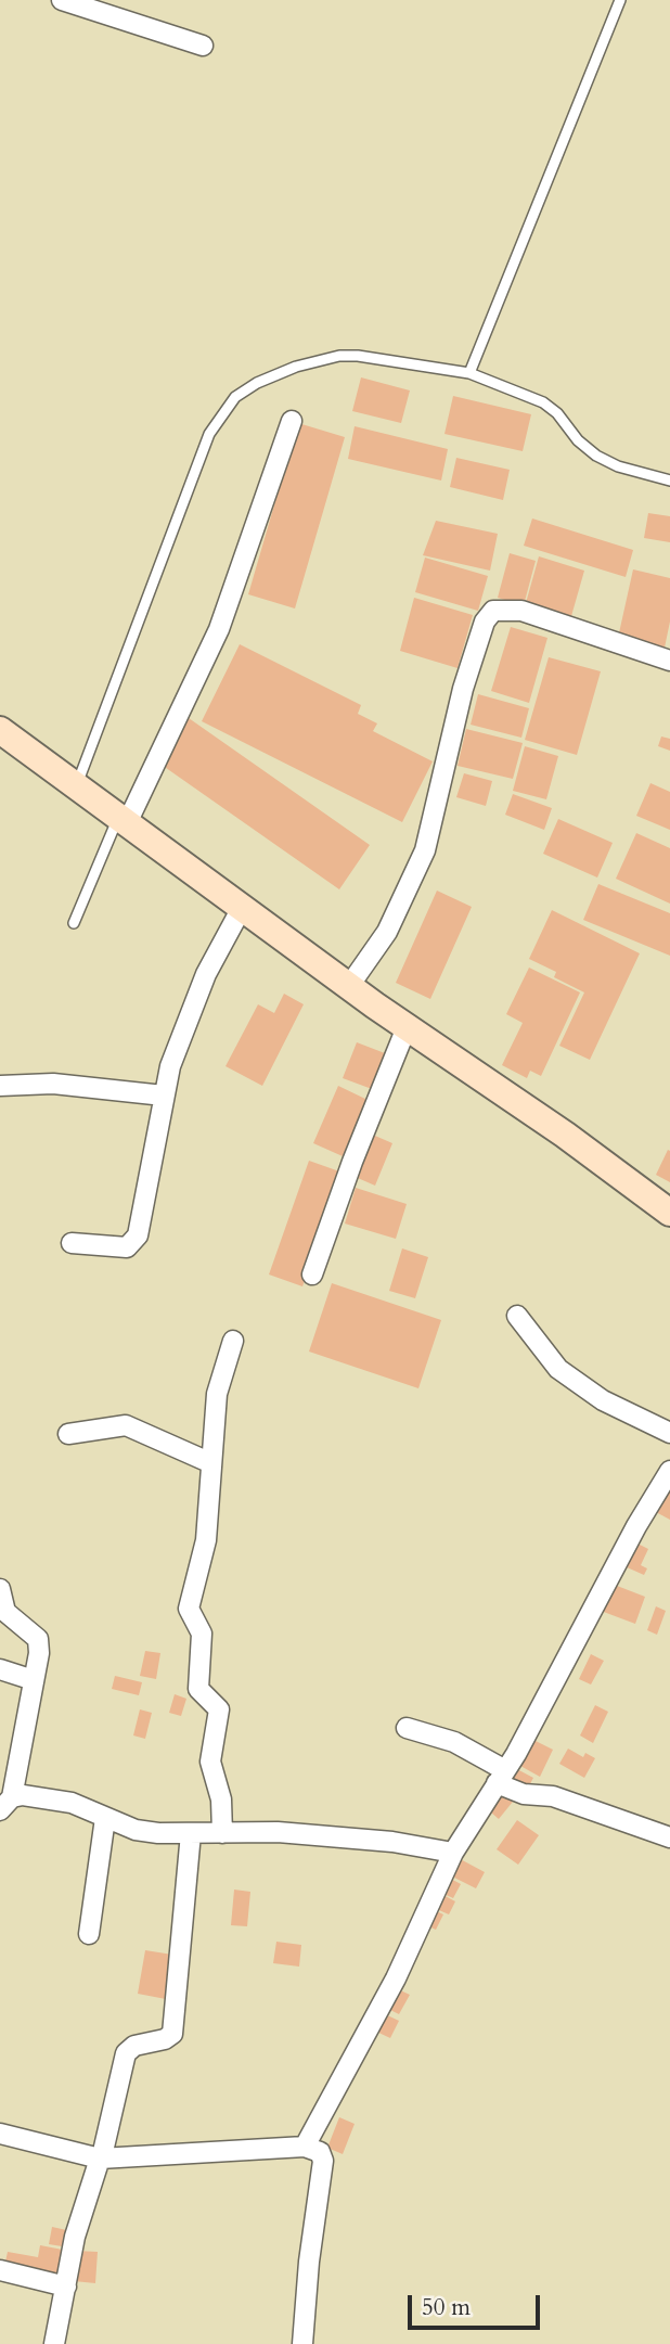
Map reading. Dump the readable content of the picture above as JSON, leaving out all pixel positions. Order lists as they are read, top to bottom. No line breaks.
{"scale_bar":"50 m"}
